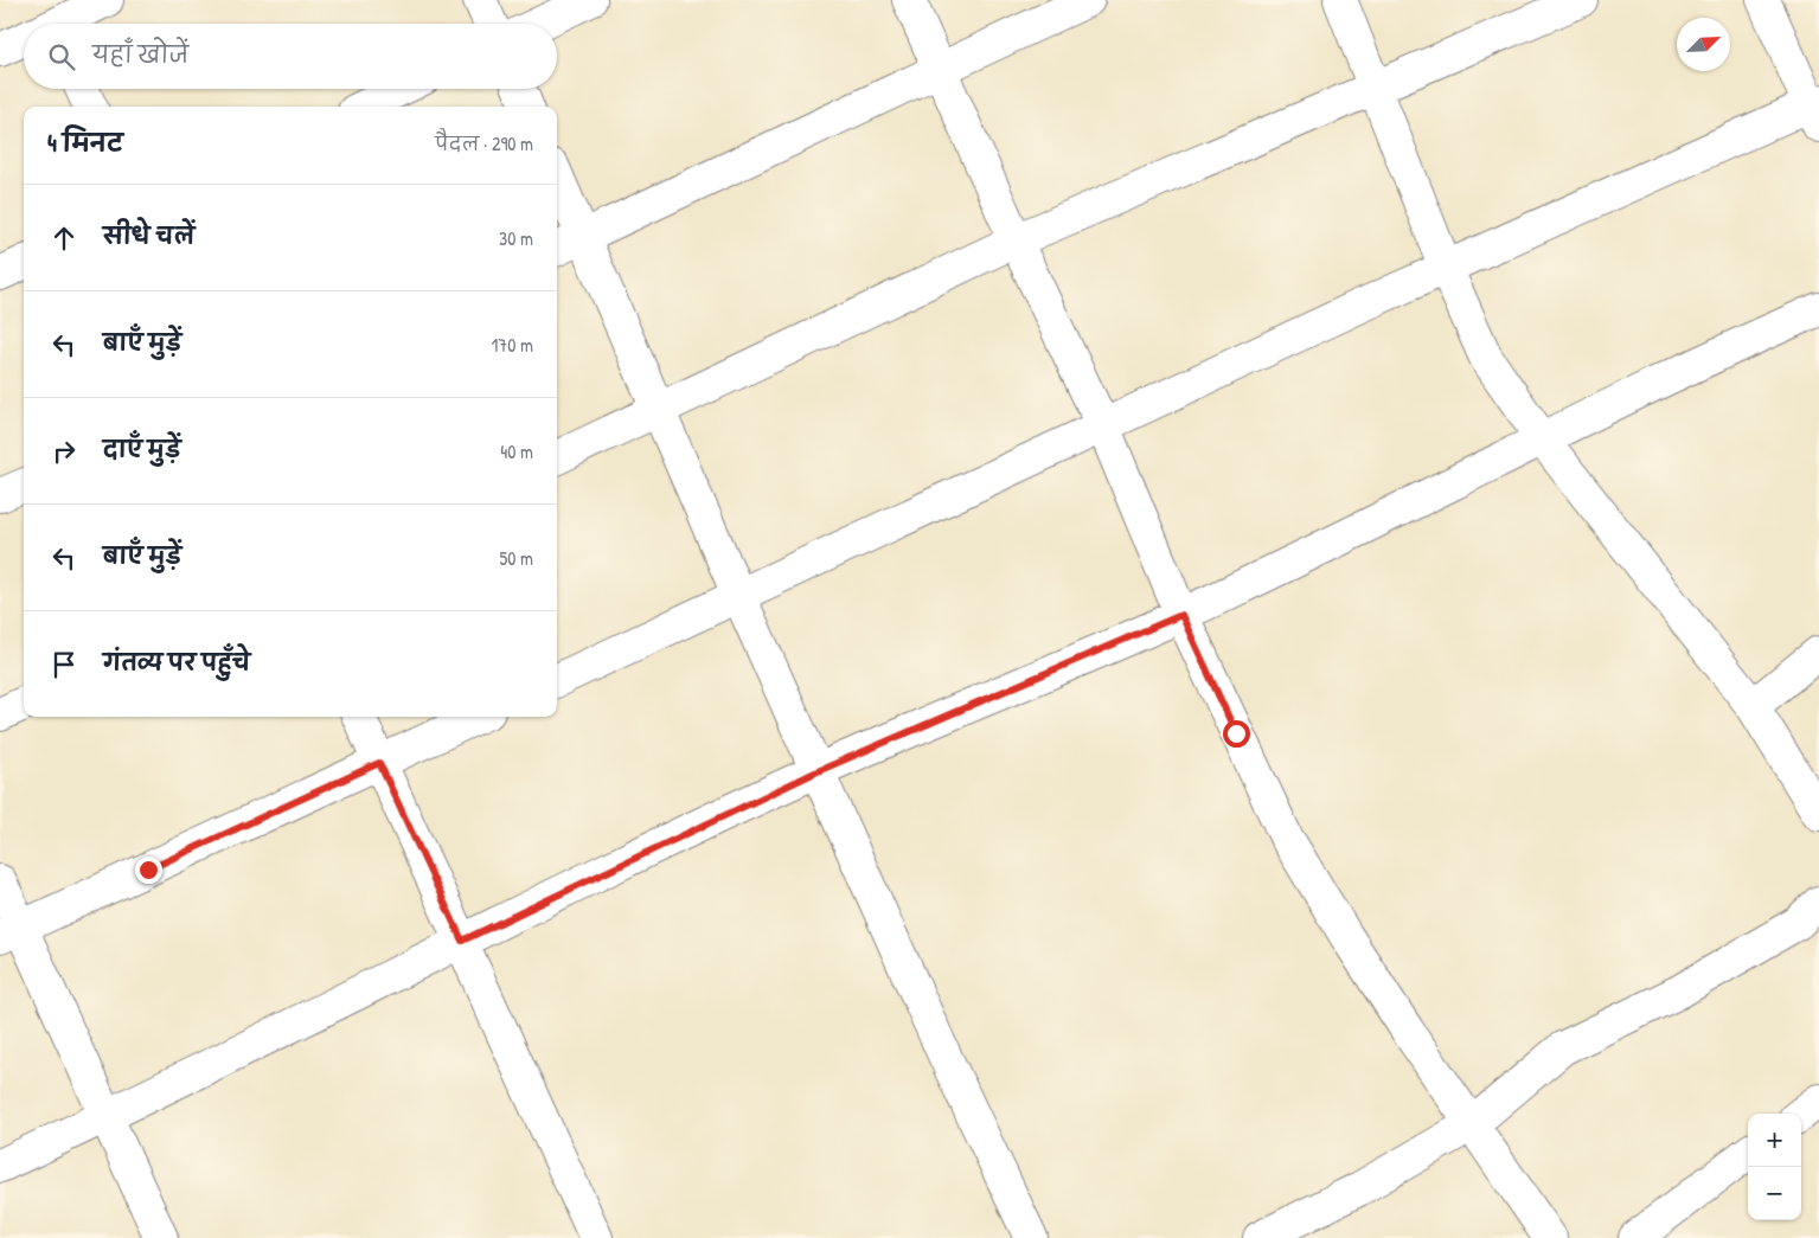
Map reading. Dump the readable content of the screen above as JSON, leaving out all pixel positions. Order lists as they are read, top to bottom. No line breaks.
{"north":"top right","page":{"search":"यहाँ खोजें","heading":["4 मिनट","पैदल · 290 m"],"list":[["सीधे चलें","30 m"],["बाएँ मुड़ें","170 m"],["दाएँ मुड़ें","40 m"],["बाएँ मुड़ें","50 m"],"गंतव्य पर पहुँचे"],"map_buttons":["+","−"]}}
